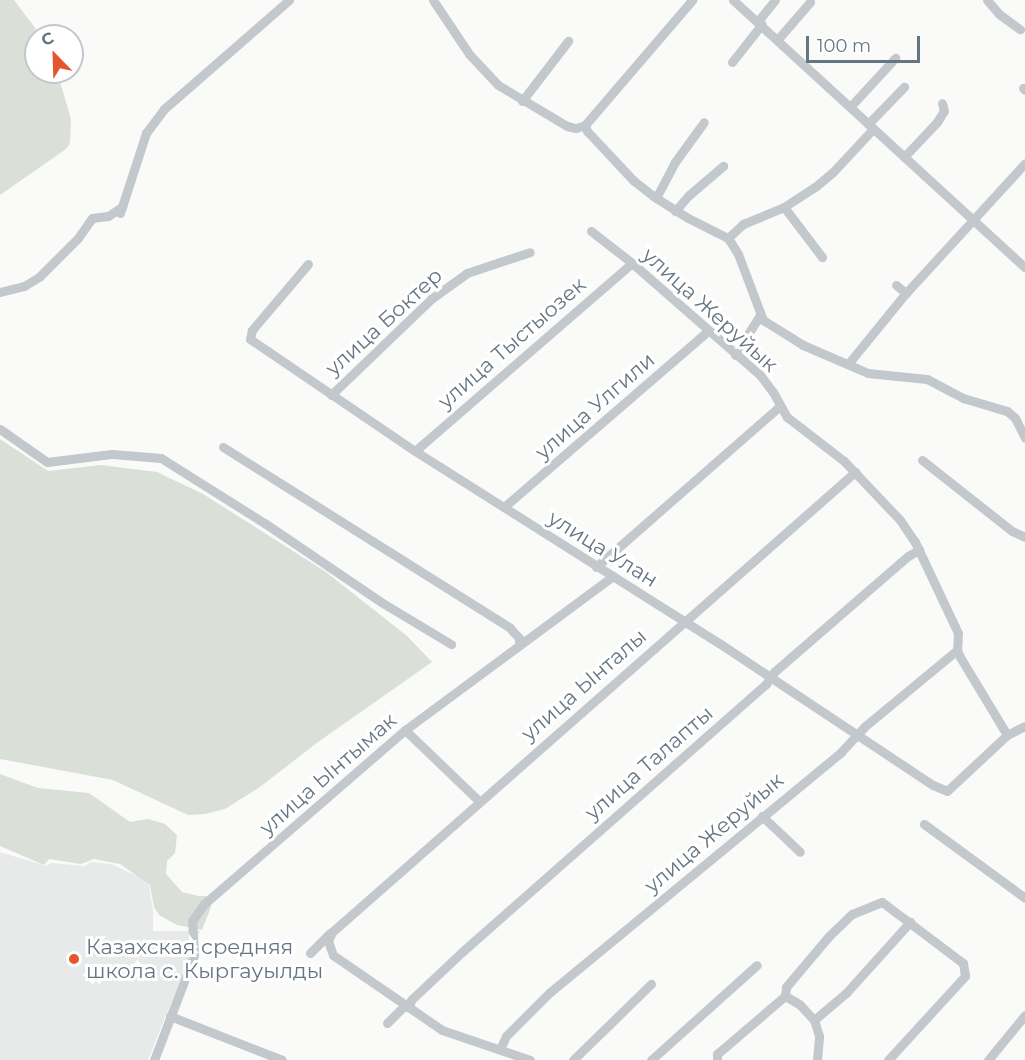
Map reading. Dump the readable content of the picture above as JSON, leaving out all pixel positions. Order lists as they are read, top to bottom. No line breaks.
{"streets":{"street":["улица Жеруйык","улица Боктер","улица Тыстыозек","улица Улгили","улица Улан","улица Ынталы","улица Талапты","улица Ынтымак"]},"crossings":[["улица Жеруйык","улица Тыстыозек"],["улица Жеруйык","улица Улгили"],["улица Жеруйык","улица Улан"],["улица Жеруйык","улица Ынталы"],["улица Жеруйык","улица Талапты"],["улица Боктер","улица Улан"],["улица Тыстыозек","улица Улан"],["улица Улгили","улица Улан"],["улица Улан","улица Ынталы"],["улица Улан","улица Талапты"],["улица Улан","улица Ынтымак"]],"places":["Казахская средняя школа с. Кыргауылды"],"scale_bar":"100 m","north":"top left"}
